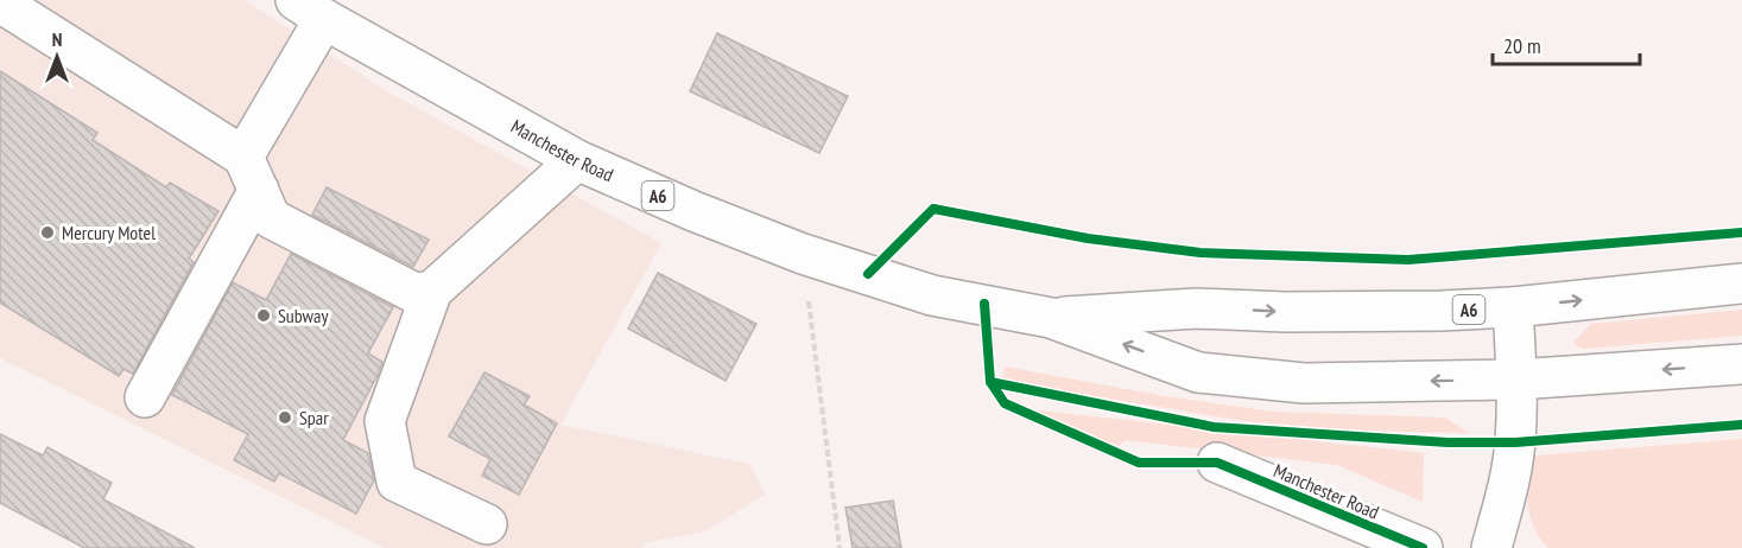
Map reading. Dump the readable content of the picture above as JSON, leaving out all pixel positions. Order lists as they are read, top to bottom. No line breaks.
{"streets":{"main road":["Manchester Road","A6"]},"places":["Mercury Motel","Subway","Spar"],"scale_bar":"20 m","north":"top"}
